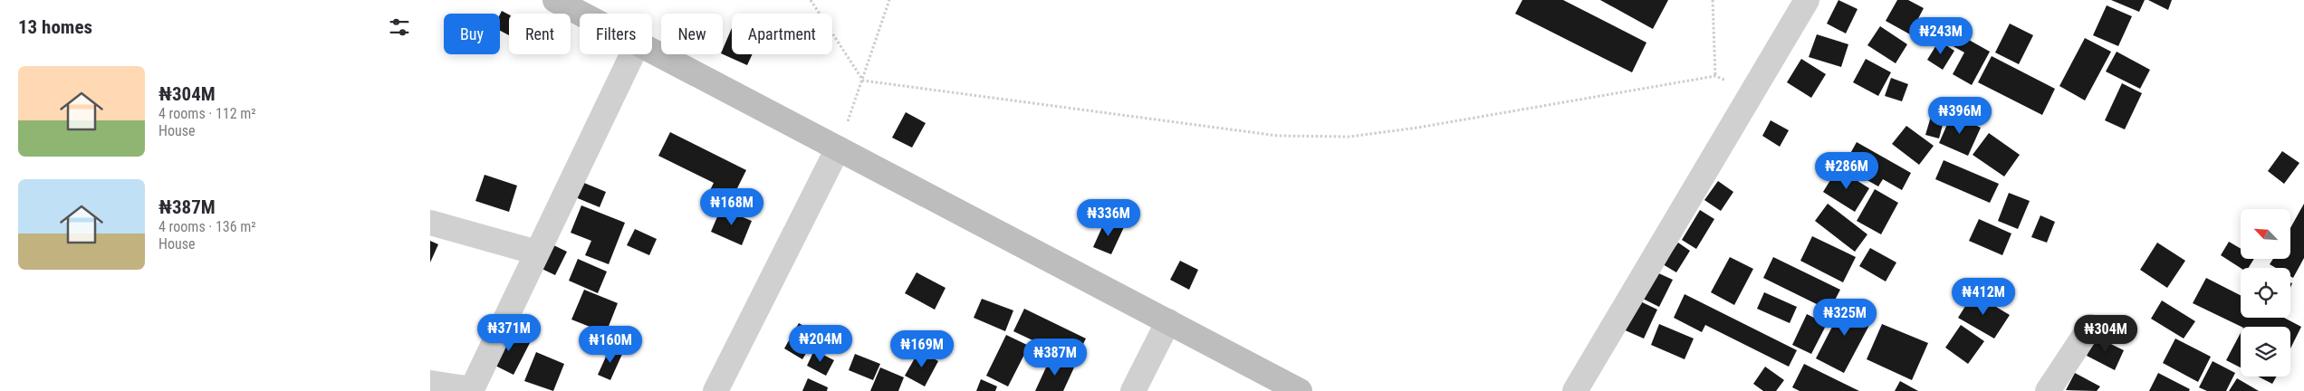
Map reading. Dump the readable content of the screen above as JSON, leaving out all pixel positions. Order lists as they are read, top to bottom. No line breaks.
{"north":"top left","page":{"heading":"13 homes","chip":["Buy","Rent","Filters","New","Apartment"],"price":["₦243M","₦396M","₦286M","₦168M","₦336M","₦412M","₦325M","₦371M","₦304M","₦204M","₦160M","₦169M","₦387M"],"list":[{"name":"₦304M","note":"4 rooms · 112 m² · House"},{"name":"₦387M","note":"4 rooms · 136 m² · House"}]}}
